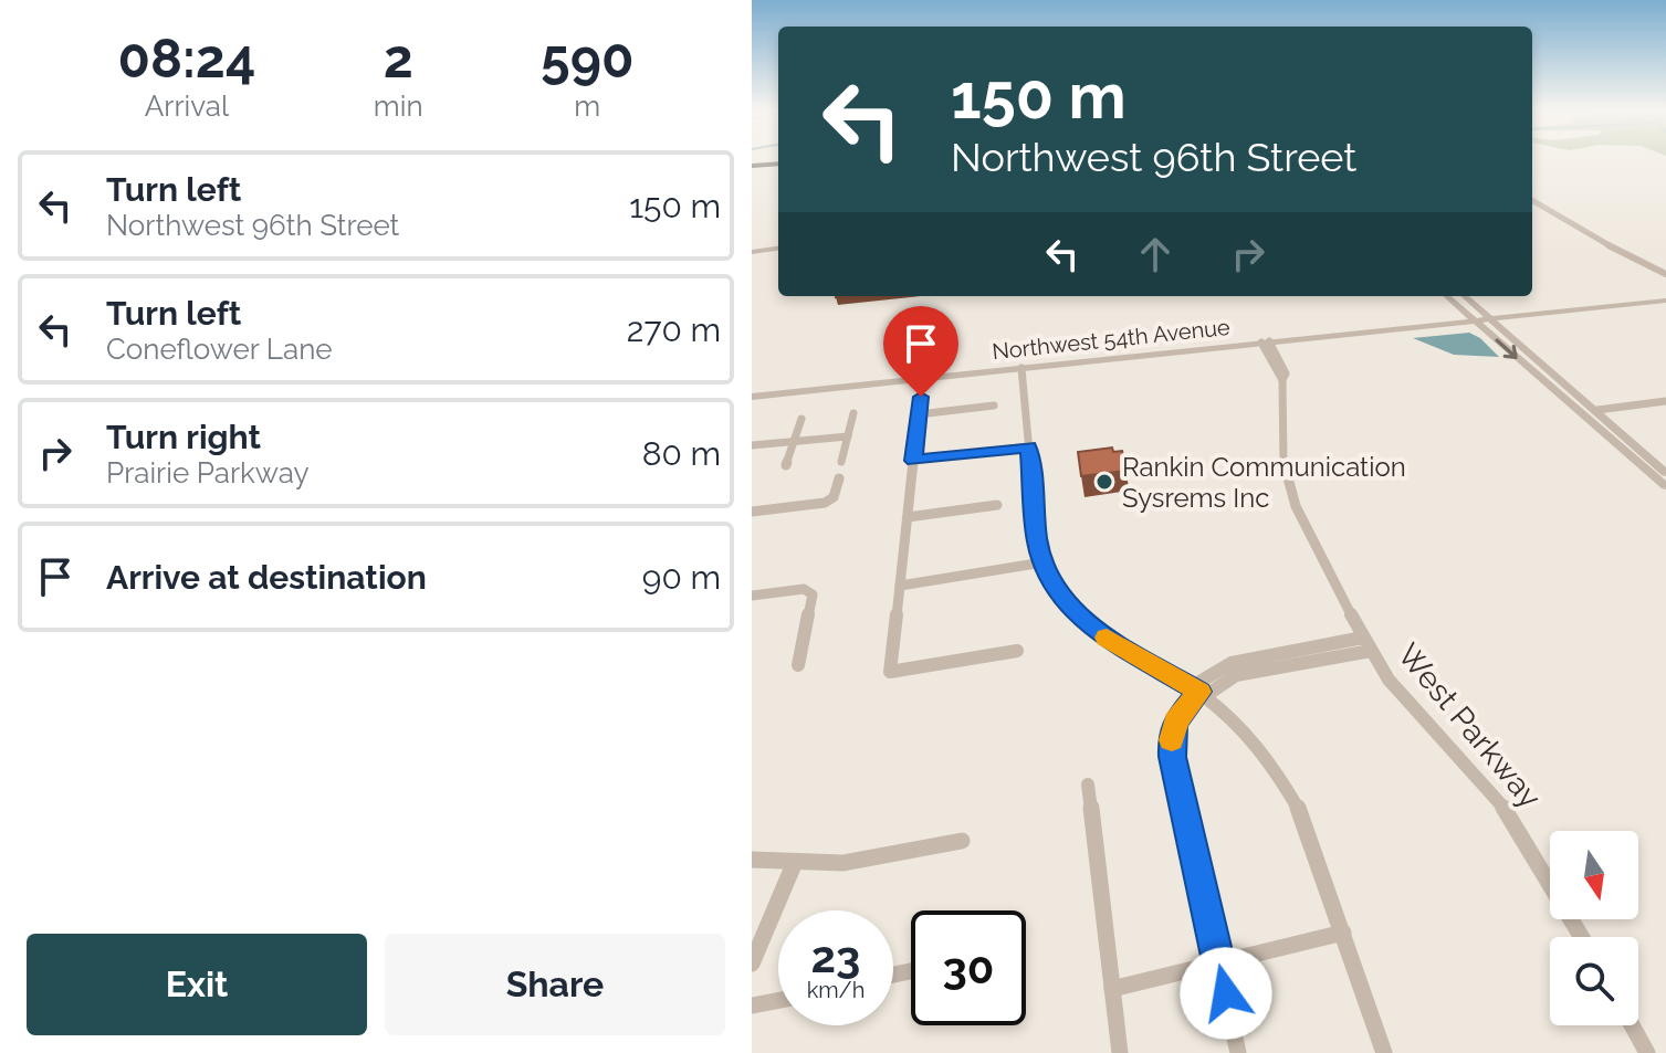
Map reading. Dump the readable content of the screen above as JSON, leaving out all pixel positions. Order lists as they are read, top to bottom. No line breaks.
{"streets":{"street":["Northwest 54th Avenue","West Parkway"]},"crossings":[["Northwest 54th Avenue","West Parkway"]],"places":["Rankin Communication Sysrems Inc"],"north":"bottom","page":{"eta":["08:24","Arrival","2","min","590","m"],"turn":["150 m","Northwest 96th Street"],"list":[{"name":"Turn left","note":"Northwest 96th Street","value":"150 m"},{"name":"Turn left","note":"Coneflower Lane","value":"270 m"},{"name":"Turn right","note":"Prairie Parkway","value":"80 m"},{"name":"Arrive at destination","value":"90 m"}],"speed":"23 km/h","limit":"30","buttons":["Exit","Share"]}}
